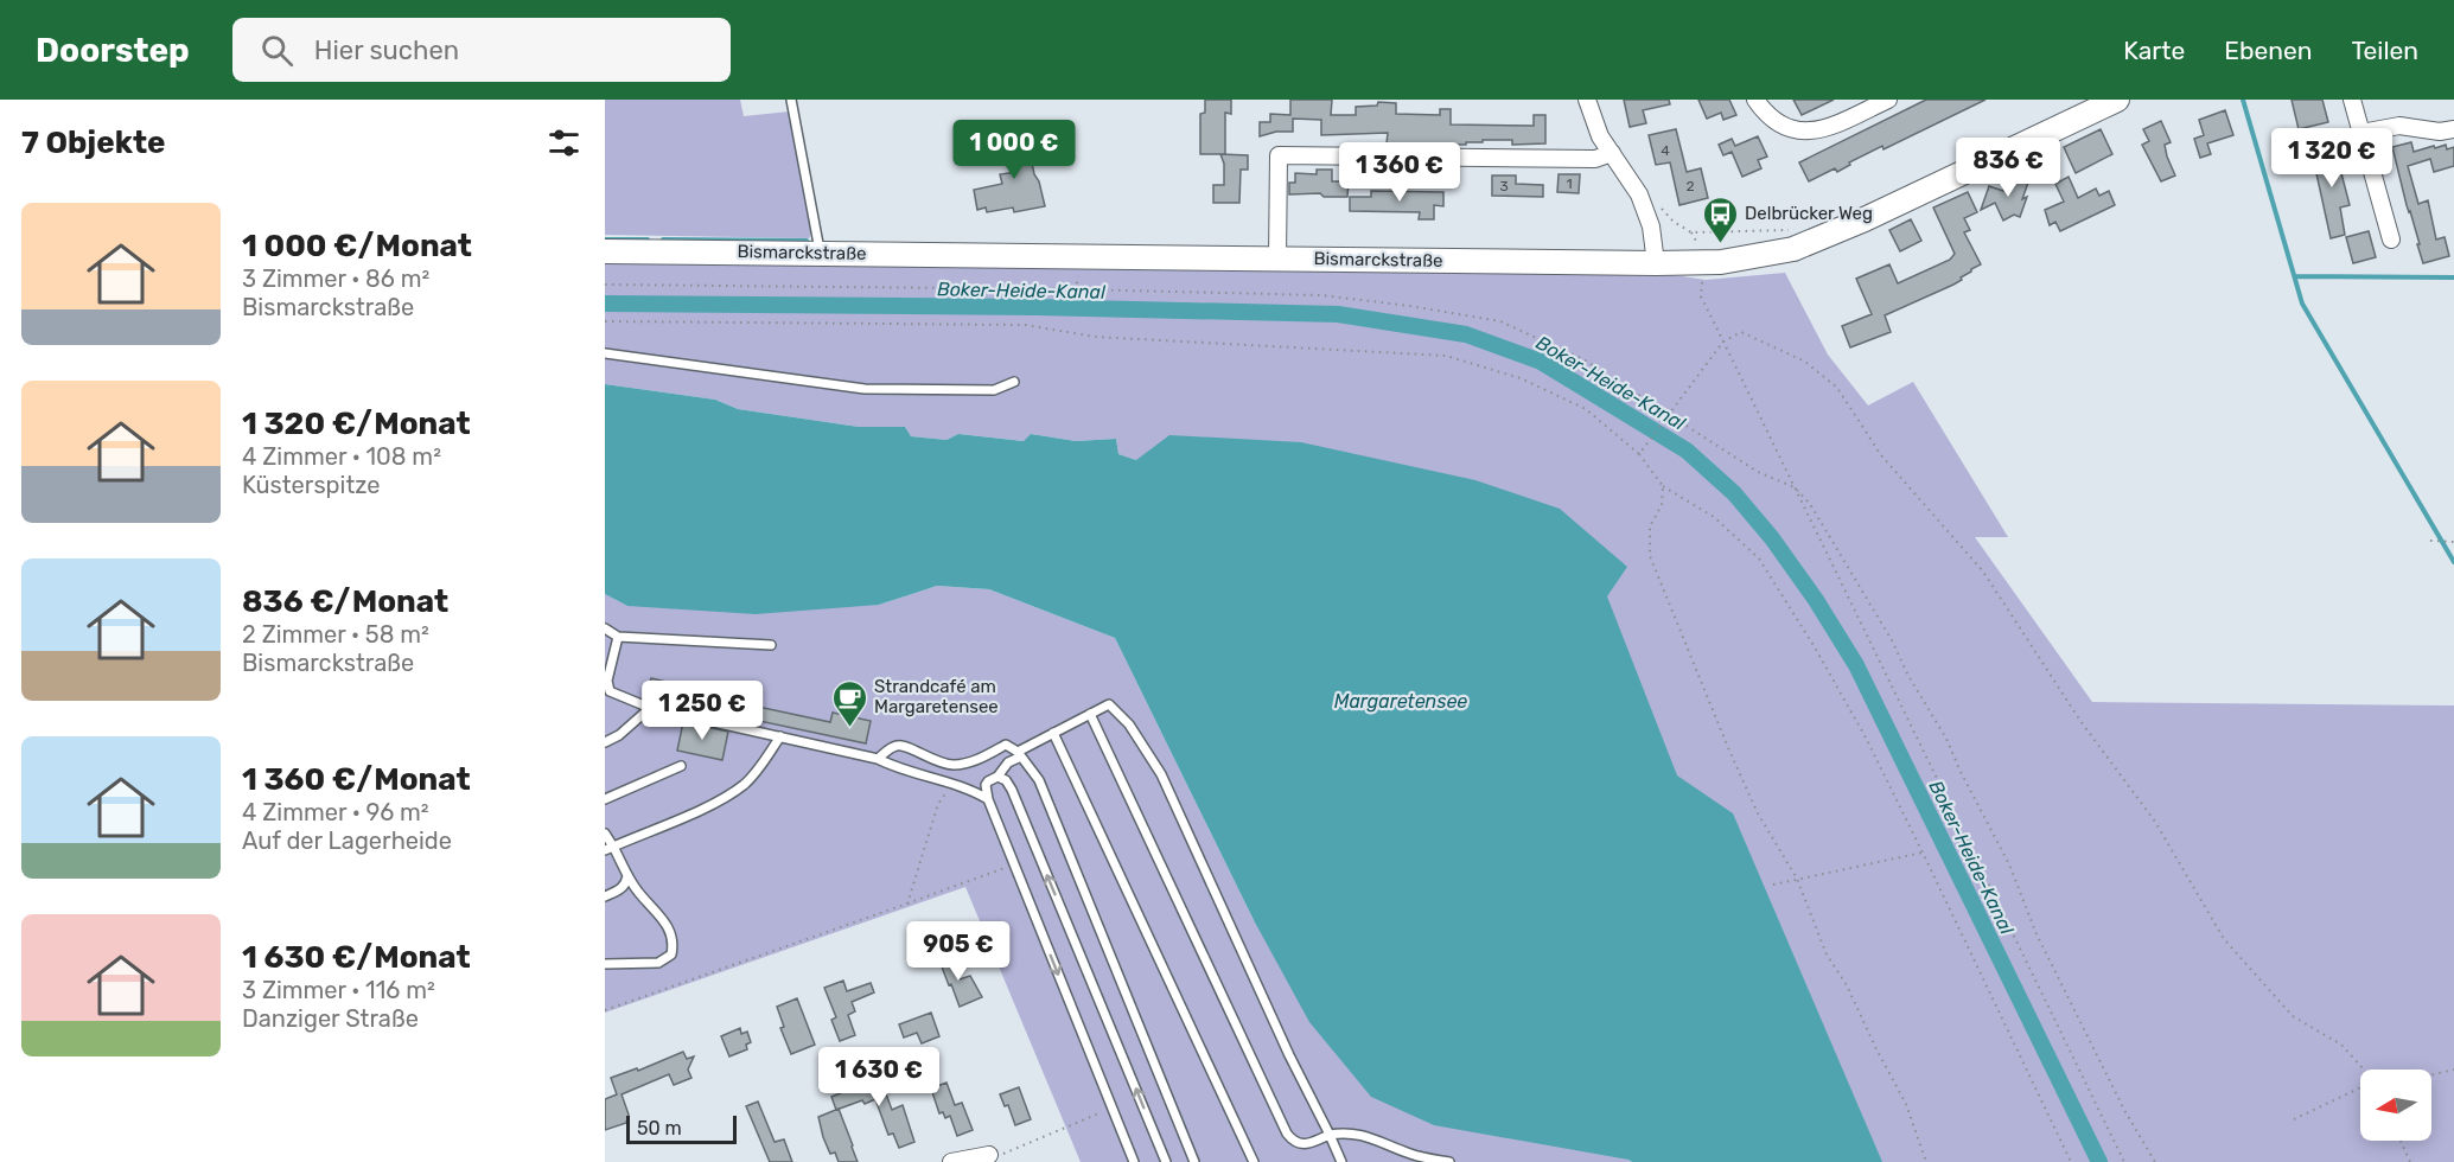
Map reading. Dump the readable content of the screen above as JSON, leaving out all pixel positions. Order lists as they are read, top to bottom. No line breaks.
{"streets":{"main road":["Bismarckstraße"]},"water":["Boker-Heide-Kanal","Margaretensee"],"places":{"bus stop":["Delbrücker Weg"],"cafe":["Strandcafé am Margaretensee"]},"house_numbers":["4","1","3","2"],"scale_bar":"50 m","north":"left","page":{"header":"Doorstep","search":"Hier suchen","nav":["Karte","Ebenen","Teilen"],"heading":"7 Objekte","price":["1 000 €","1 320 €","836 €","1 360 €","1 250 €","905 €","1 630 €"],"list":[{"name":"1 000 €/Monat","note":"3 Zimmer · 86 m² · Bismarckstraße"},{"name":"1 320 €/Monat","note":"4 Zimmer · 108 m² · Küsterspitze"},{"name":"836 €/Monat","note":"2 Zimmer · 58 m² · Bismarckstraße"},{"name":"1 360 €/Monat","note":"4 Zimmer · 96 m² · Auf der Lagerheide"},{"name":"1 630 €/Monat","note":"3 Zimmer · 116 m² · Danziger Straße"}],"scale":"50 m"}}
